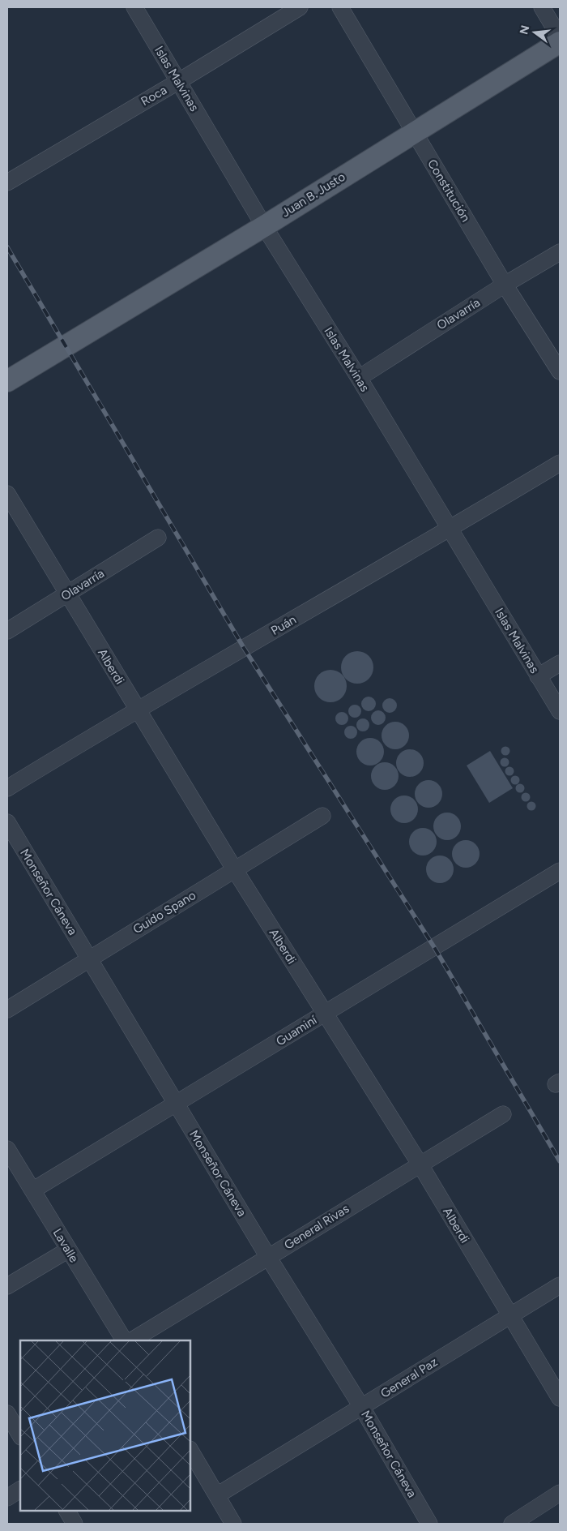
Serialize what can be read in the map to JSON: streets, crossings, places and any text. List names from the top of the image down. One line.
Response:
{"streets":{"main road":["Juan B. Justo"],"street":["Islas Malvinas","Roca","Constitución","Olavarría","Puán","Alberdi","Monseñor Cáneva","Guido Spano","Guaminí","General Rivas","Lavalle","General Paz"]},"crossings":[["Islas Malvinas","Roca"],["Islas Malvinas","Juan B. Justo"],["Islas Malvinas","Olavarría"],["Islas Malvinas","Puán"],["Constitución","Juan B. Justo"],["Constitución","Olavarría"],["Olavarría","Alberdi"],["Puán","Alberdi"],["Alberdi","Guido Spano"],["Alberdi","Guaminí"],["Alberdi","General Rivas"],["Alberdi","General Paz"],["Monseñor Cáneva","Guido Spano"],["Monseñor Cáneva","Guaminí"],["Monseñor Cáneva","General Rivas"],["Monseñor Cáneva","General Paz"],["Guaminí","Lavalle"]],"north":"left"}
